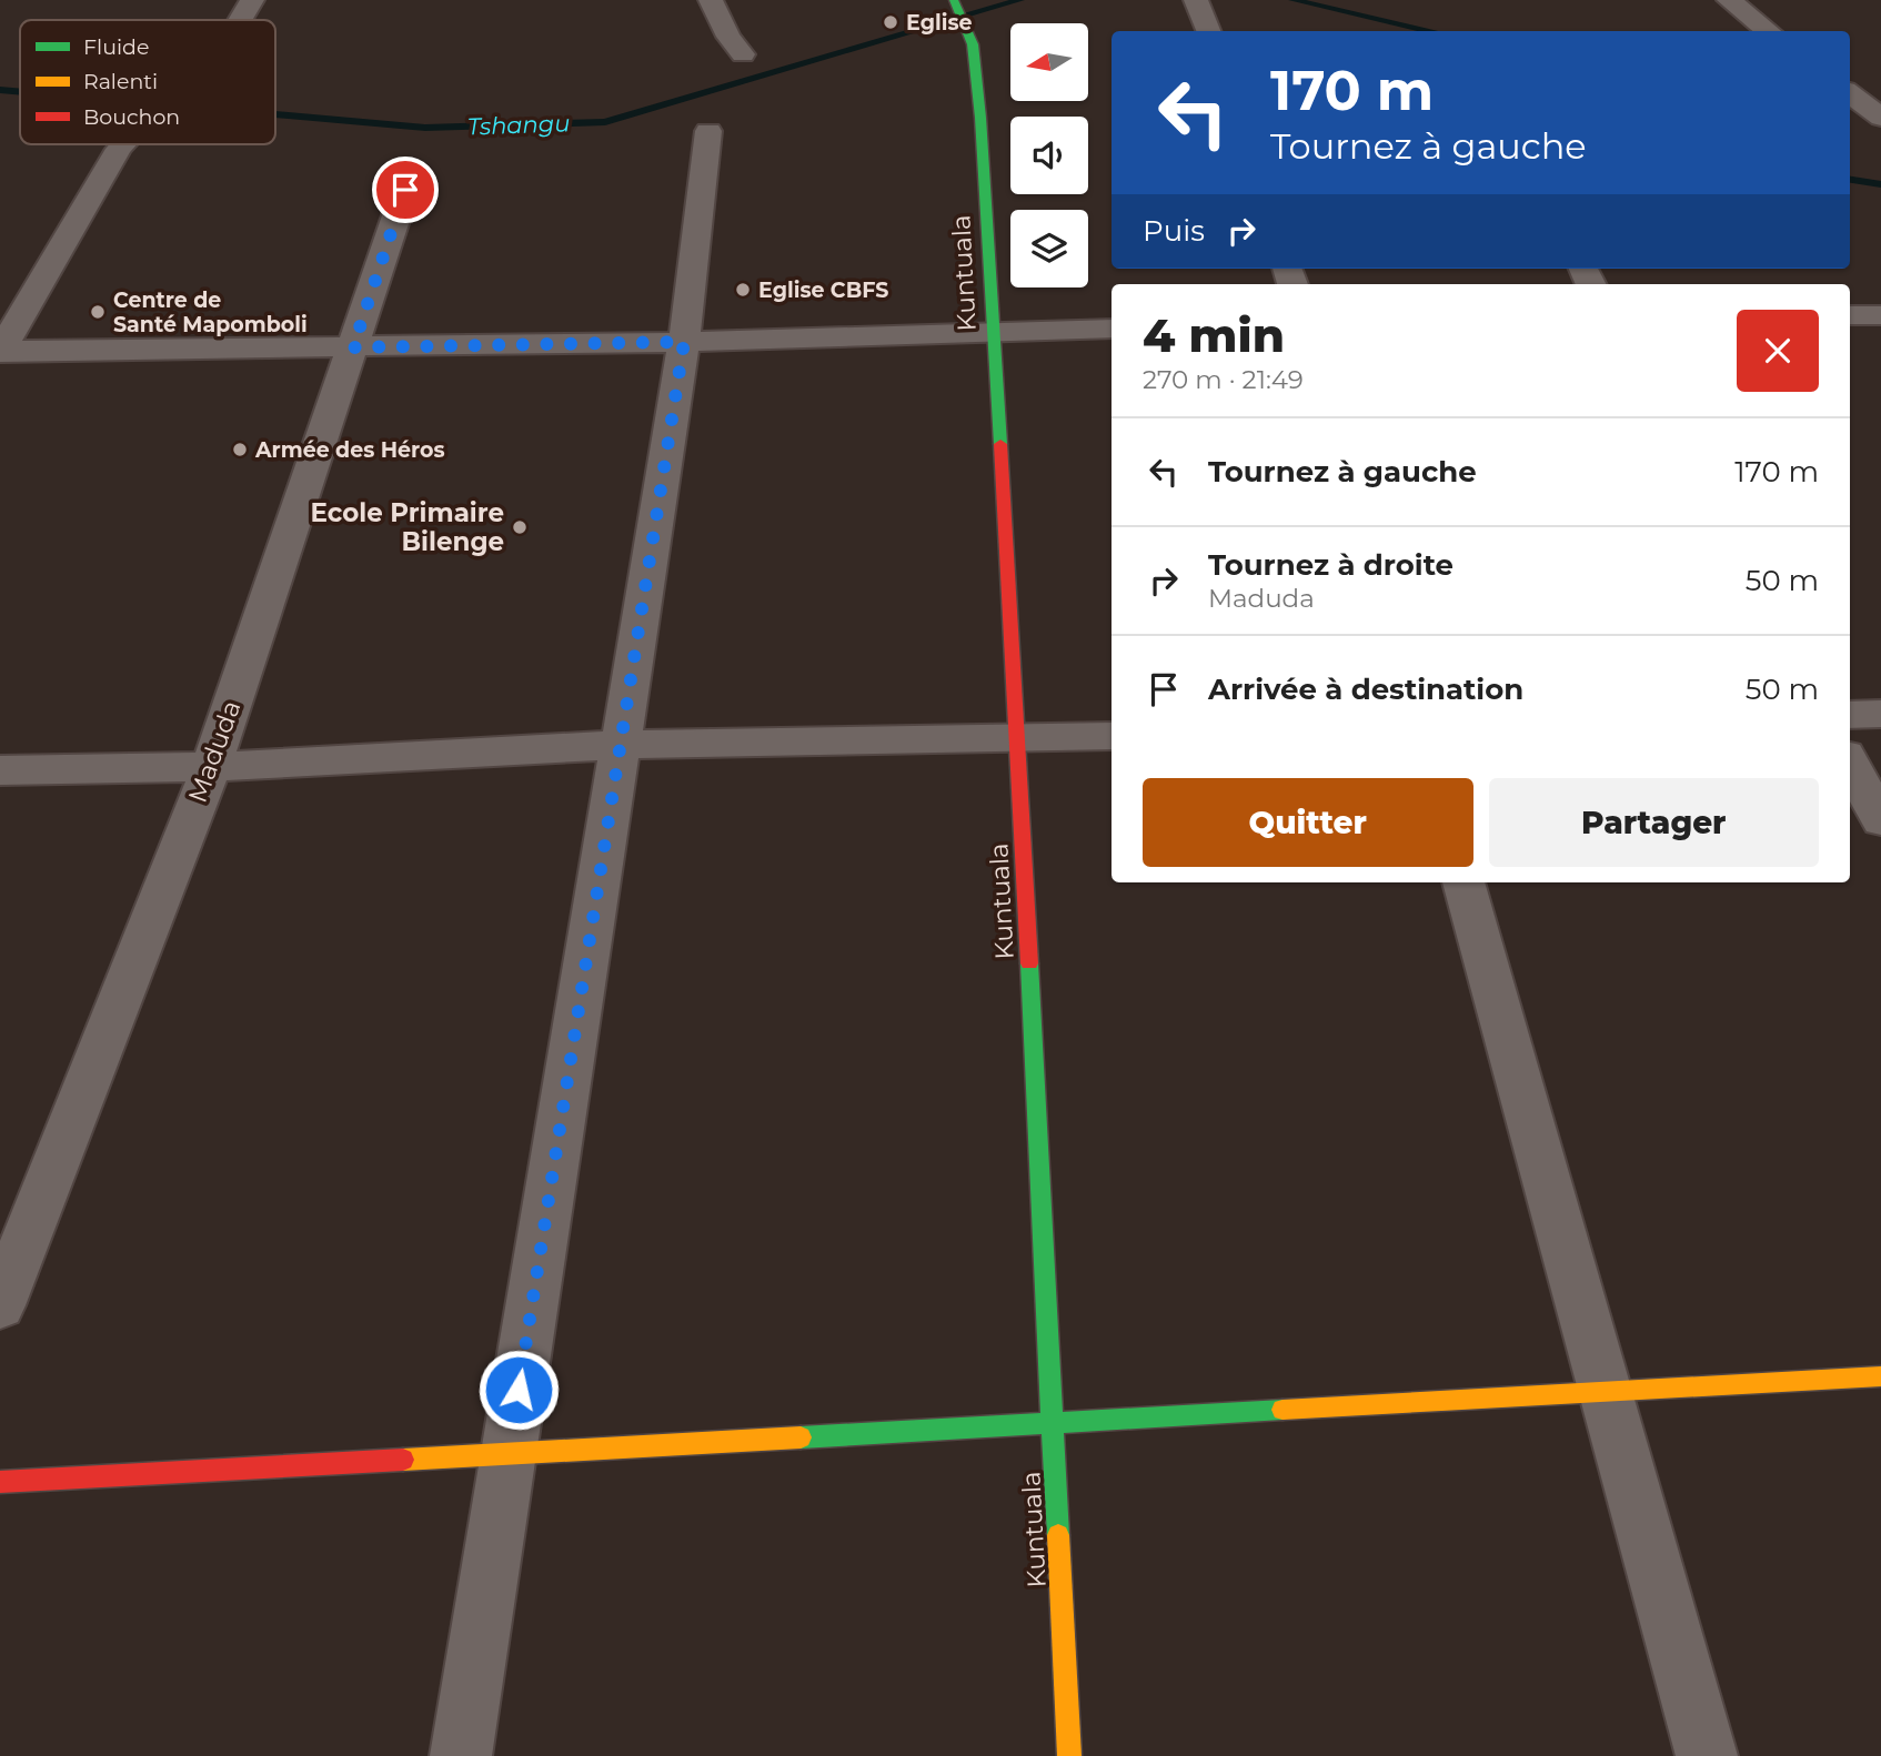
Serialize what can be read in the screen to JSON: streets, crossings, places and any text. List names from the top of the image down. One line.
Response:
{"streets":{"street":["Kuntuala","Maduda"]},"water":["Tshangu"],"places":["Eglise","Eglise CBFS","Centre de Santé Mapomboli","Armée des Héros","Ecole Primaire Bilenge"],"legend":["Fluide","Ralenti","Bouchon"],"north":"left","page":{"turn":["170 m","Tournez à gauche"],"then":"Puis","heading":["4 min","270 m · 21:49"],"list":[{"name":"Tournez à gauche","value":"170 m"},{"name":"Tournez à droite","note":"Maduda","value":"50 m"},{"name":"Arrivée à destination","value":"50 m"}],"buttons":["Quitter","Partager"]}}
